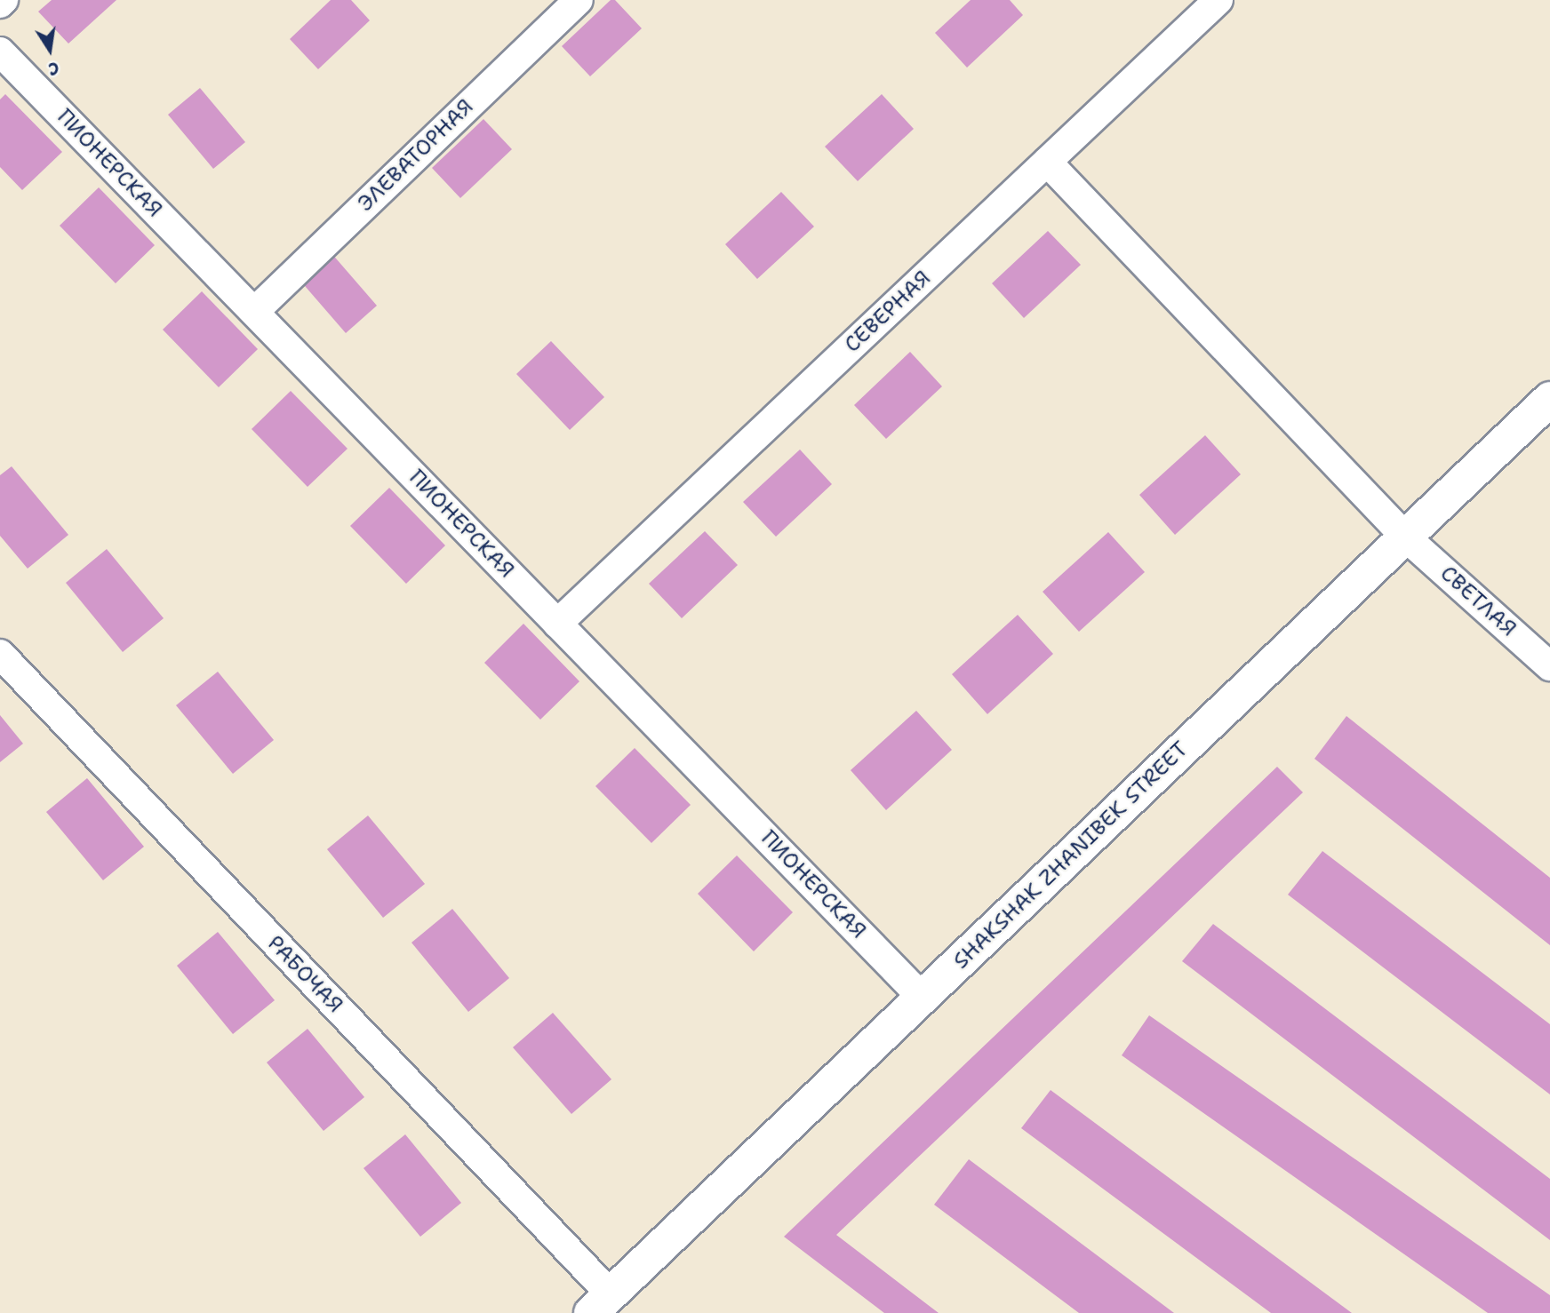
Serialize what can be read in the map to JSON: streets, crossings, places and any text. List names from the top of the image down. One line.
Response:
{"streets":{"main road":["SHAKSHAK ZHANIBEK STREET"],"street":["ЭЛЕВАТОРНАЯ","ПИОНЕРСКАЯ","СЕВЕРНАЯ","СВЕТЛАЯ","РАБОЧАЯ"]},"crossings":[["ЭЛЕВАТОРНАЯ","ПИОНЕРСКАЯ"],["ПИОНЕРСКАЯ","СЕВЕРНАЯ"],["ПИОНЕРСКАЯ","SHAKSHAK ZHANIBEK STREET"],["СЕВЕРНАЯ","СВЕТЛАЯ"],["СВЕТЛАЯ","SHAKSHAK ZHANIBEK STREET"],["SHAKSHAK ZHANIBEK STREET","РАБОЧАЯ"]],"north":"bottom"}
